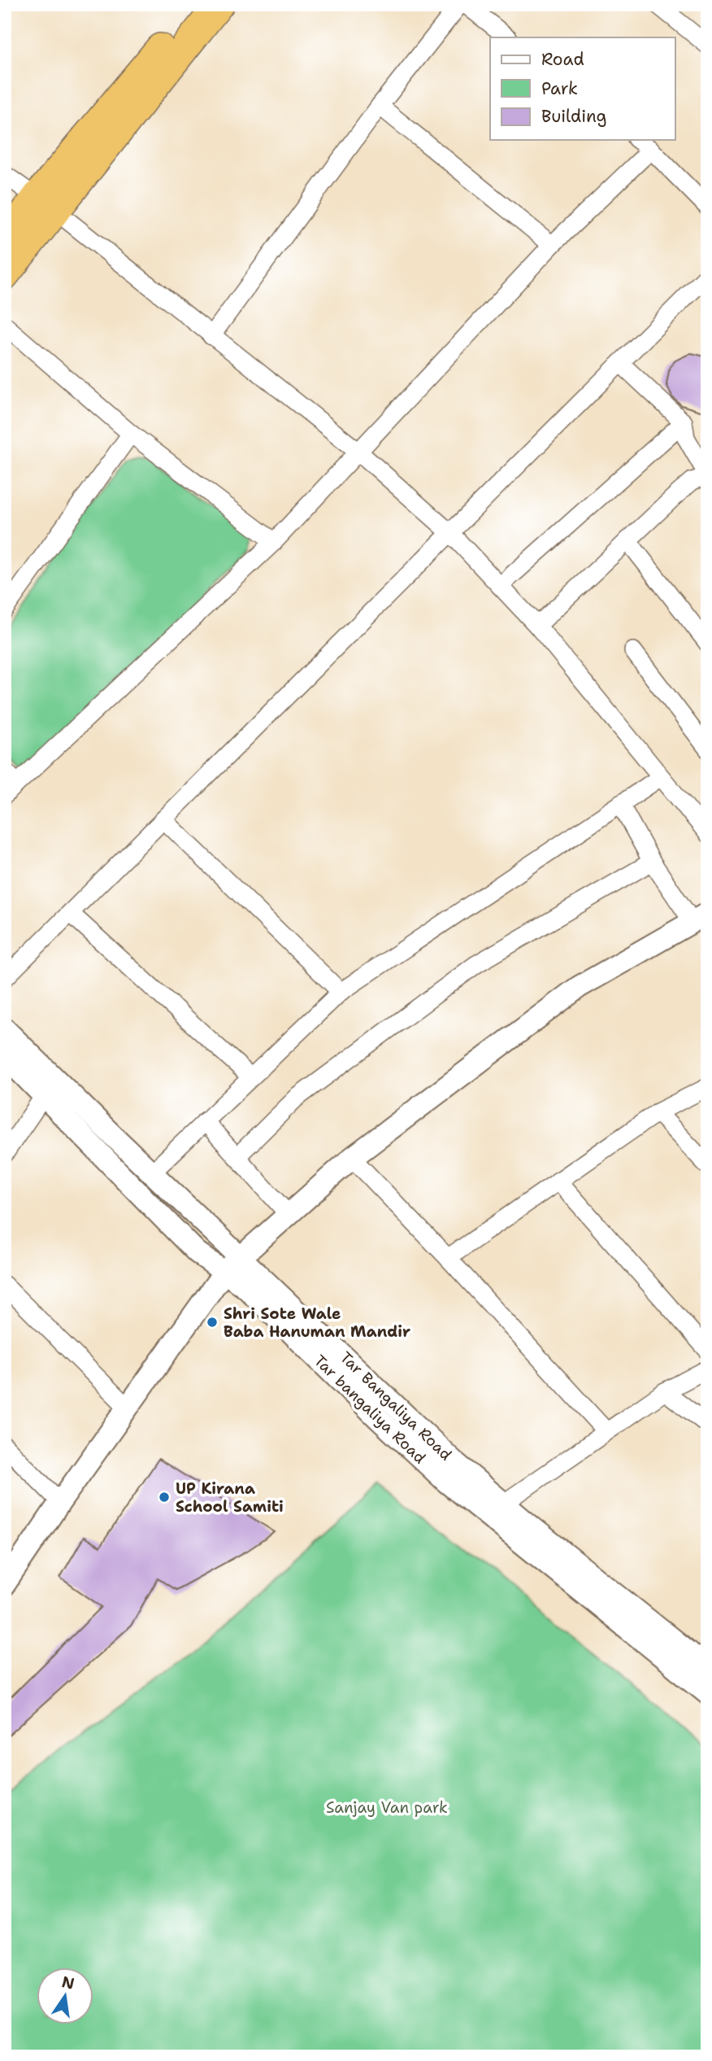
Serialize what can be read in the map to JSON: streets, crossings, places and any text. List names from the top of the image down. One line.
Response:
{"streets":{"street":["Tar Bangaliya Road"]},"parks":["Sanjay Van park"],"places":["Shri Sote Wale Baba Hanuman Mandir","UP Kirana School Samiti"],"legend":["Road","Park","Building"],"north":"top"}
